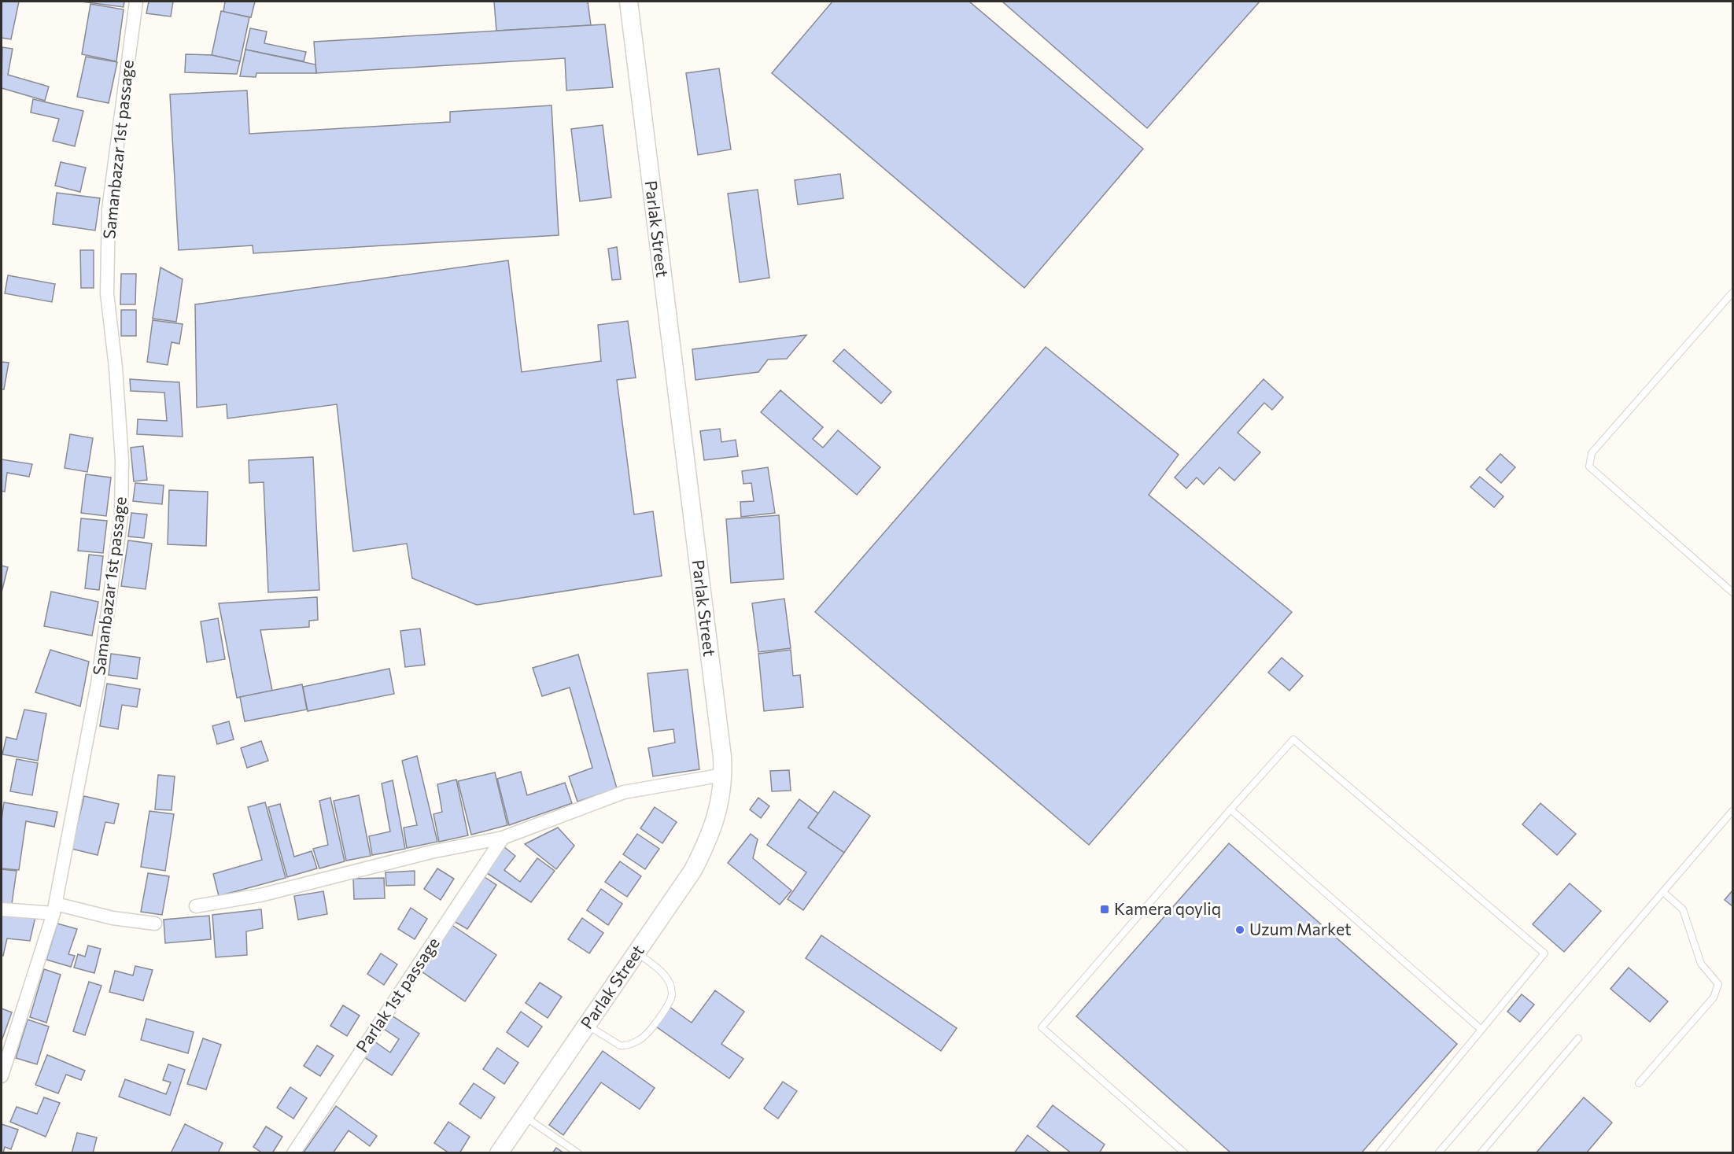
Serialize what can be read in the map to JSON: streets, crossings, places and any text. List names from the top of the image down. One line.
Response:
{"streets":{"main road":["Parlak Street"],"street":["Samanbazar 1st passage","Parlak 1st passage"]},"places":{"transit":["Kamera qoyliq"],"other":["Uzum Market"]}}
